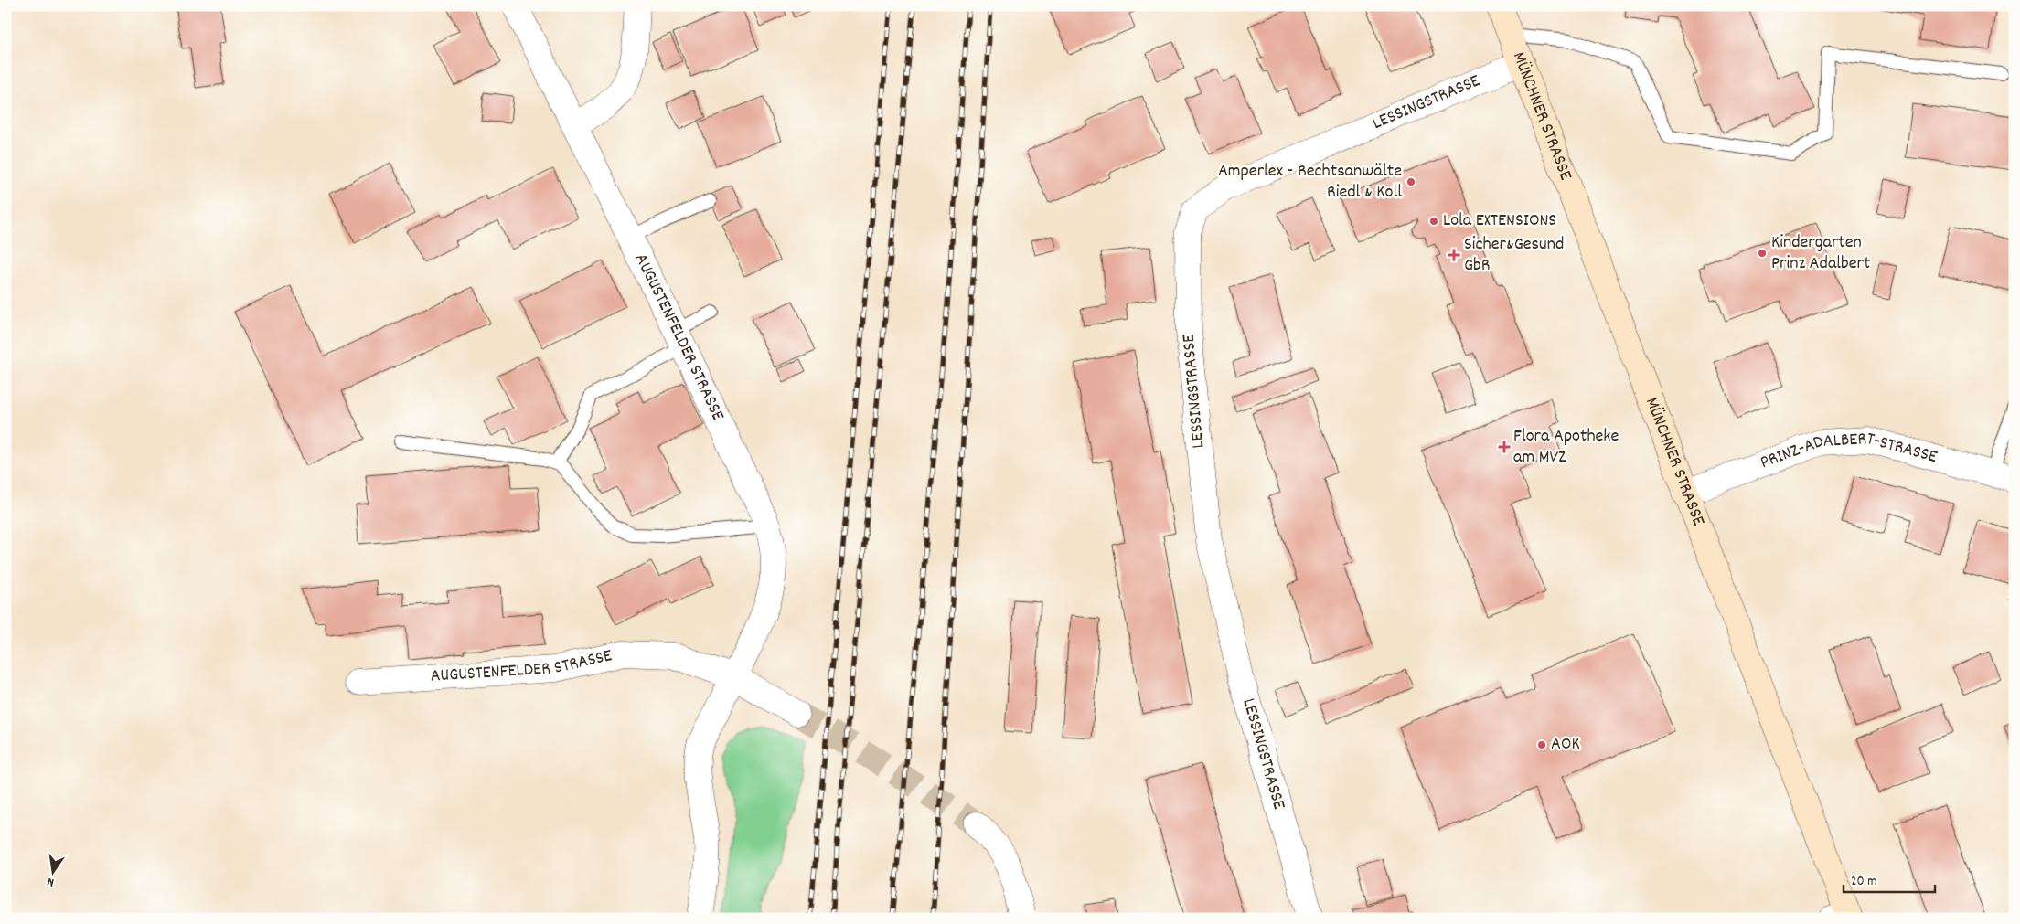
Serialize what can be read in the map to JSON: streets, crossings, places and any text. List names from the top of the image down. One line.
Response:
{"streets":{"main road":["MÜNCHNER STRASSE"],"street":["LESSINGSTRASSE","AUGUSTENFELDER STRASSE","PRINZ-ADALBERT-STRASSE"]},"crossings":[["LESSINGSTRASSE","MÜNCHNER STRASSE"],["MÜNCHNER STRASSE","PRINZ-ADALBERT-STRASSE"]],"places":{"other":["Amperlex - Rechtsanwälte Riedl & Koll","Lola EXTENSIONS","Kindergarten Prinz Adalbert","AOK"],"health":["Sicher&Gesund GbR","Flora Apotheke am MVZ"]},"scale_bar":"20 m","north":"bottom"}
